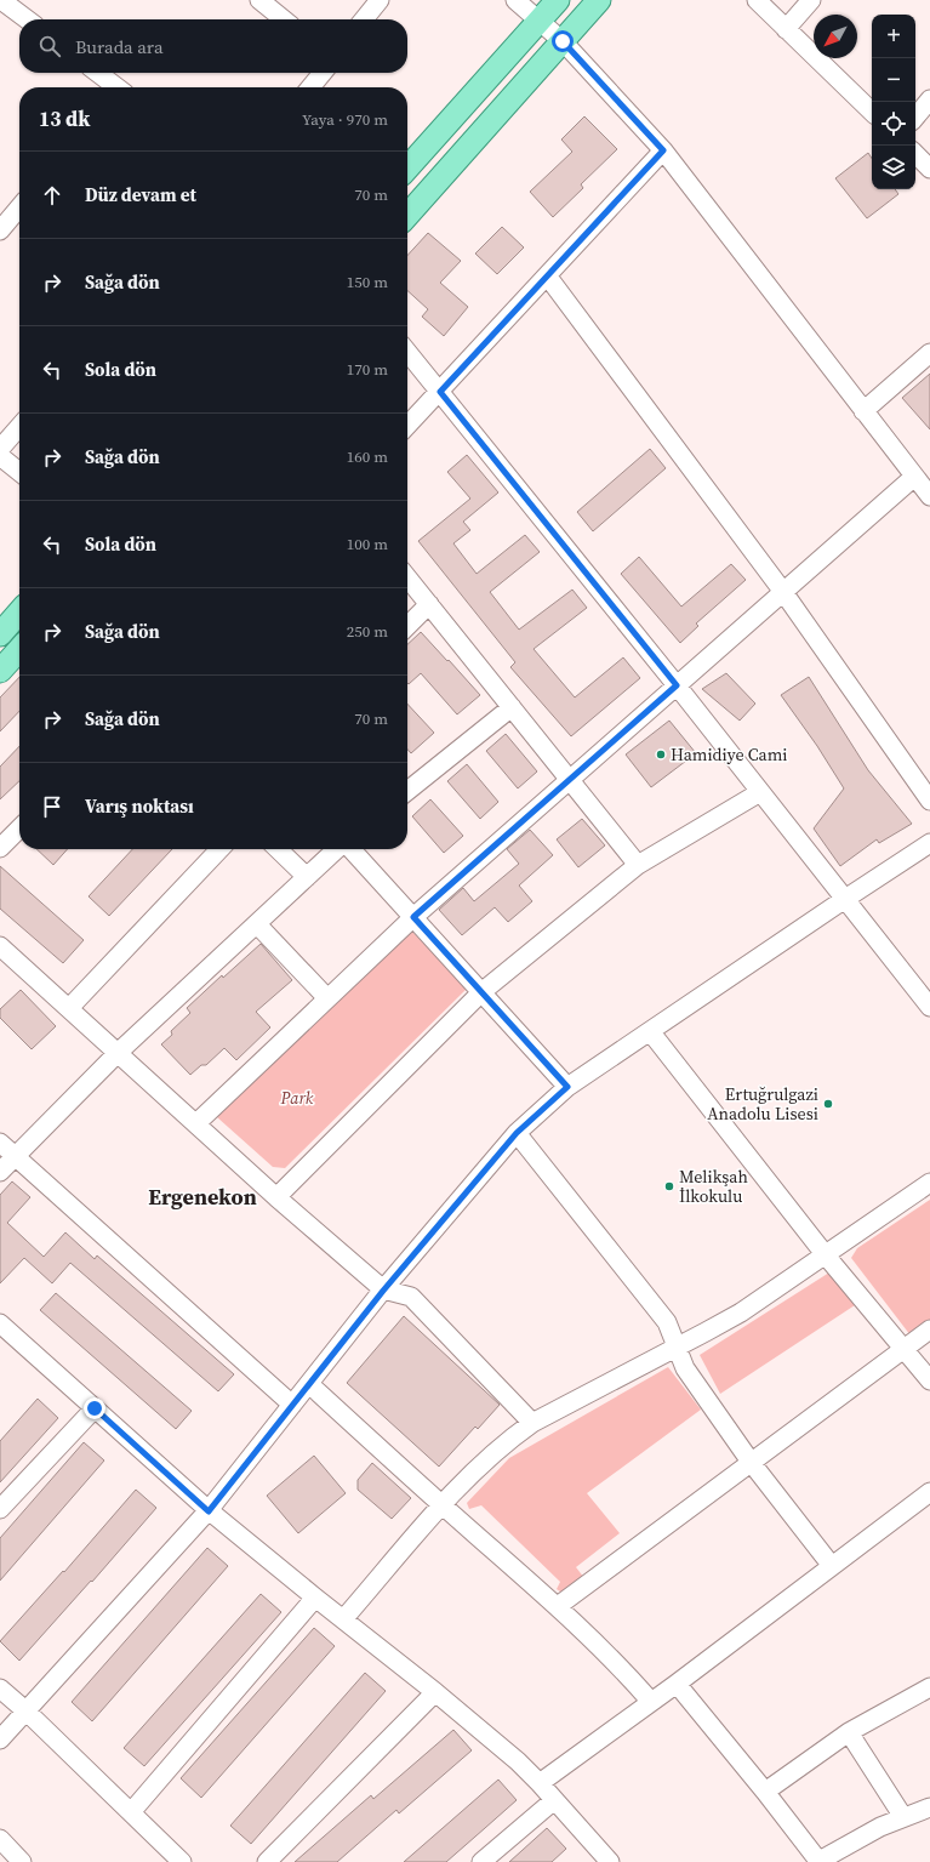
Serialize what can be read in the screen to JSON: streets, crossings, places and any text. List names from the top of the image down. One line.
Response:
{"districts":["Ergenekon"],"parks":["Park"],"places":["Hamidiye Cami","Ertuğrulgazi Anadolu Lisesi","Melikşah İlkokulu"],"north":"bottom left","page":{"map_buttons":["+","−"],"search":"Burada ara","heading":["13 dk","Yaya · 970 m"],"list":[["Düz devam et","70 m"],["Sağa dön","150 m"],["Sola dön","170 m"],["Sağa dön","160 m"],["Sola dön","100 m"],["Sağa dön","250 m"],["Sağa dön","70 m"],"Varış noktası"]}}
